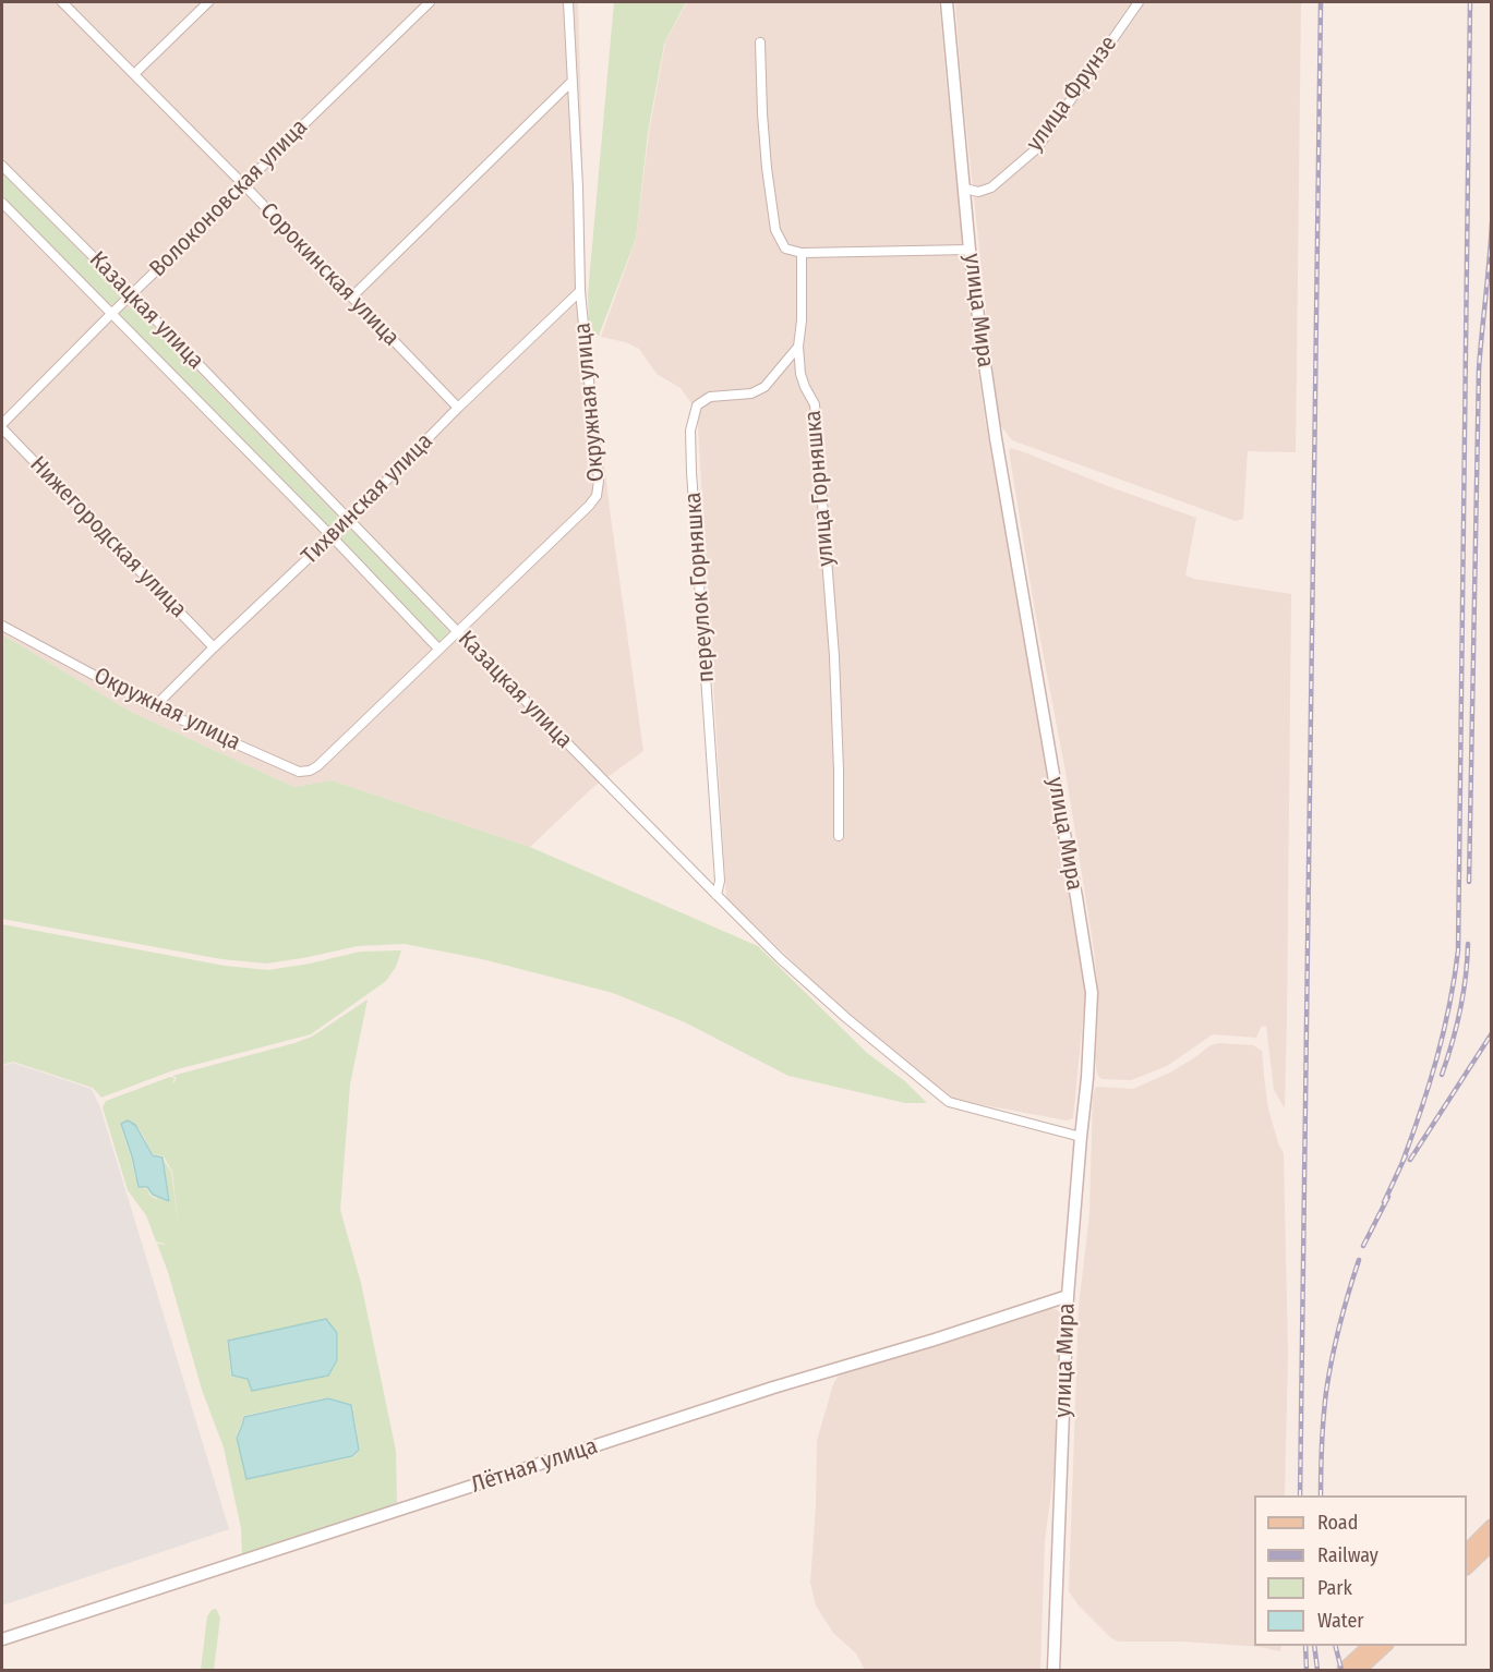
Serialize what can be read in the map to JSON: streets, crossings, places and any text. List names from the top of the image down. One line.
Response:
{"streets":{"main road":["улица Мира","Лётная улица"],"street":["улица Фрунзе","Волоконовская улица","Сорокинская улица","Казацкая улица","Окружная улица","улица Горняшка","Тихвинская улица","Нижегородская улица","переулок Горняшка"]},"crossings":[["улица Фрунзе","улица Мира"],["Волоконовская улица","Сорокинская улица"],["Волоконовская улица","Казацкая улица"],["Волоконовская улица","Нижегородская улица"],["Сорокинская улица","Тихвинская улица"],["Казацкая улица","улица Мира"],["Казацкая улица","Окружная улица"],["Казацкая улица","Тихвинская улица"],["Казацкая улица","переулок Горняшка"],["улица Мира","Лётная улица"],["Окружная улица","Тихвинская улица"],["улица Горняшка","переулок Горняшка"],["Тихвинская улица","Нижегородская улица"]],"legend":["Road","Railway","Park","Water"]}
